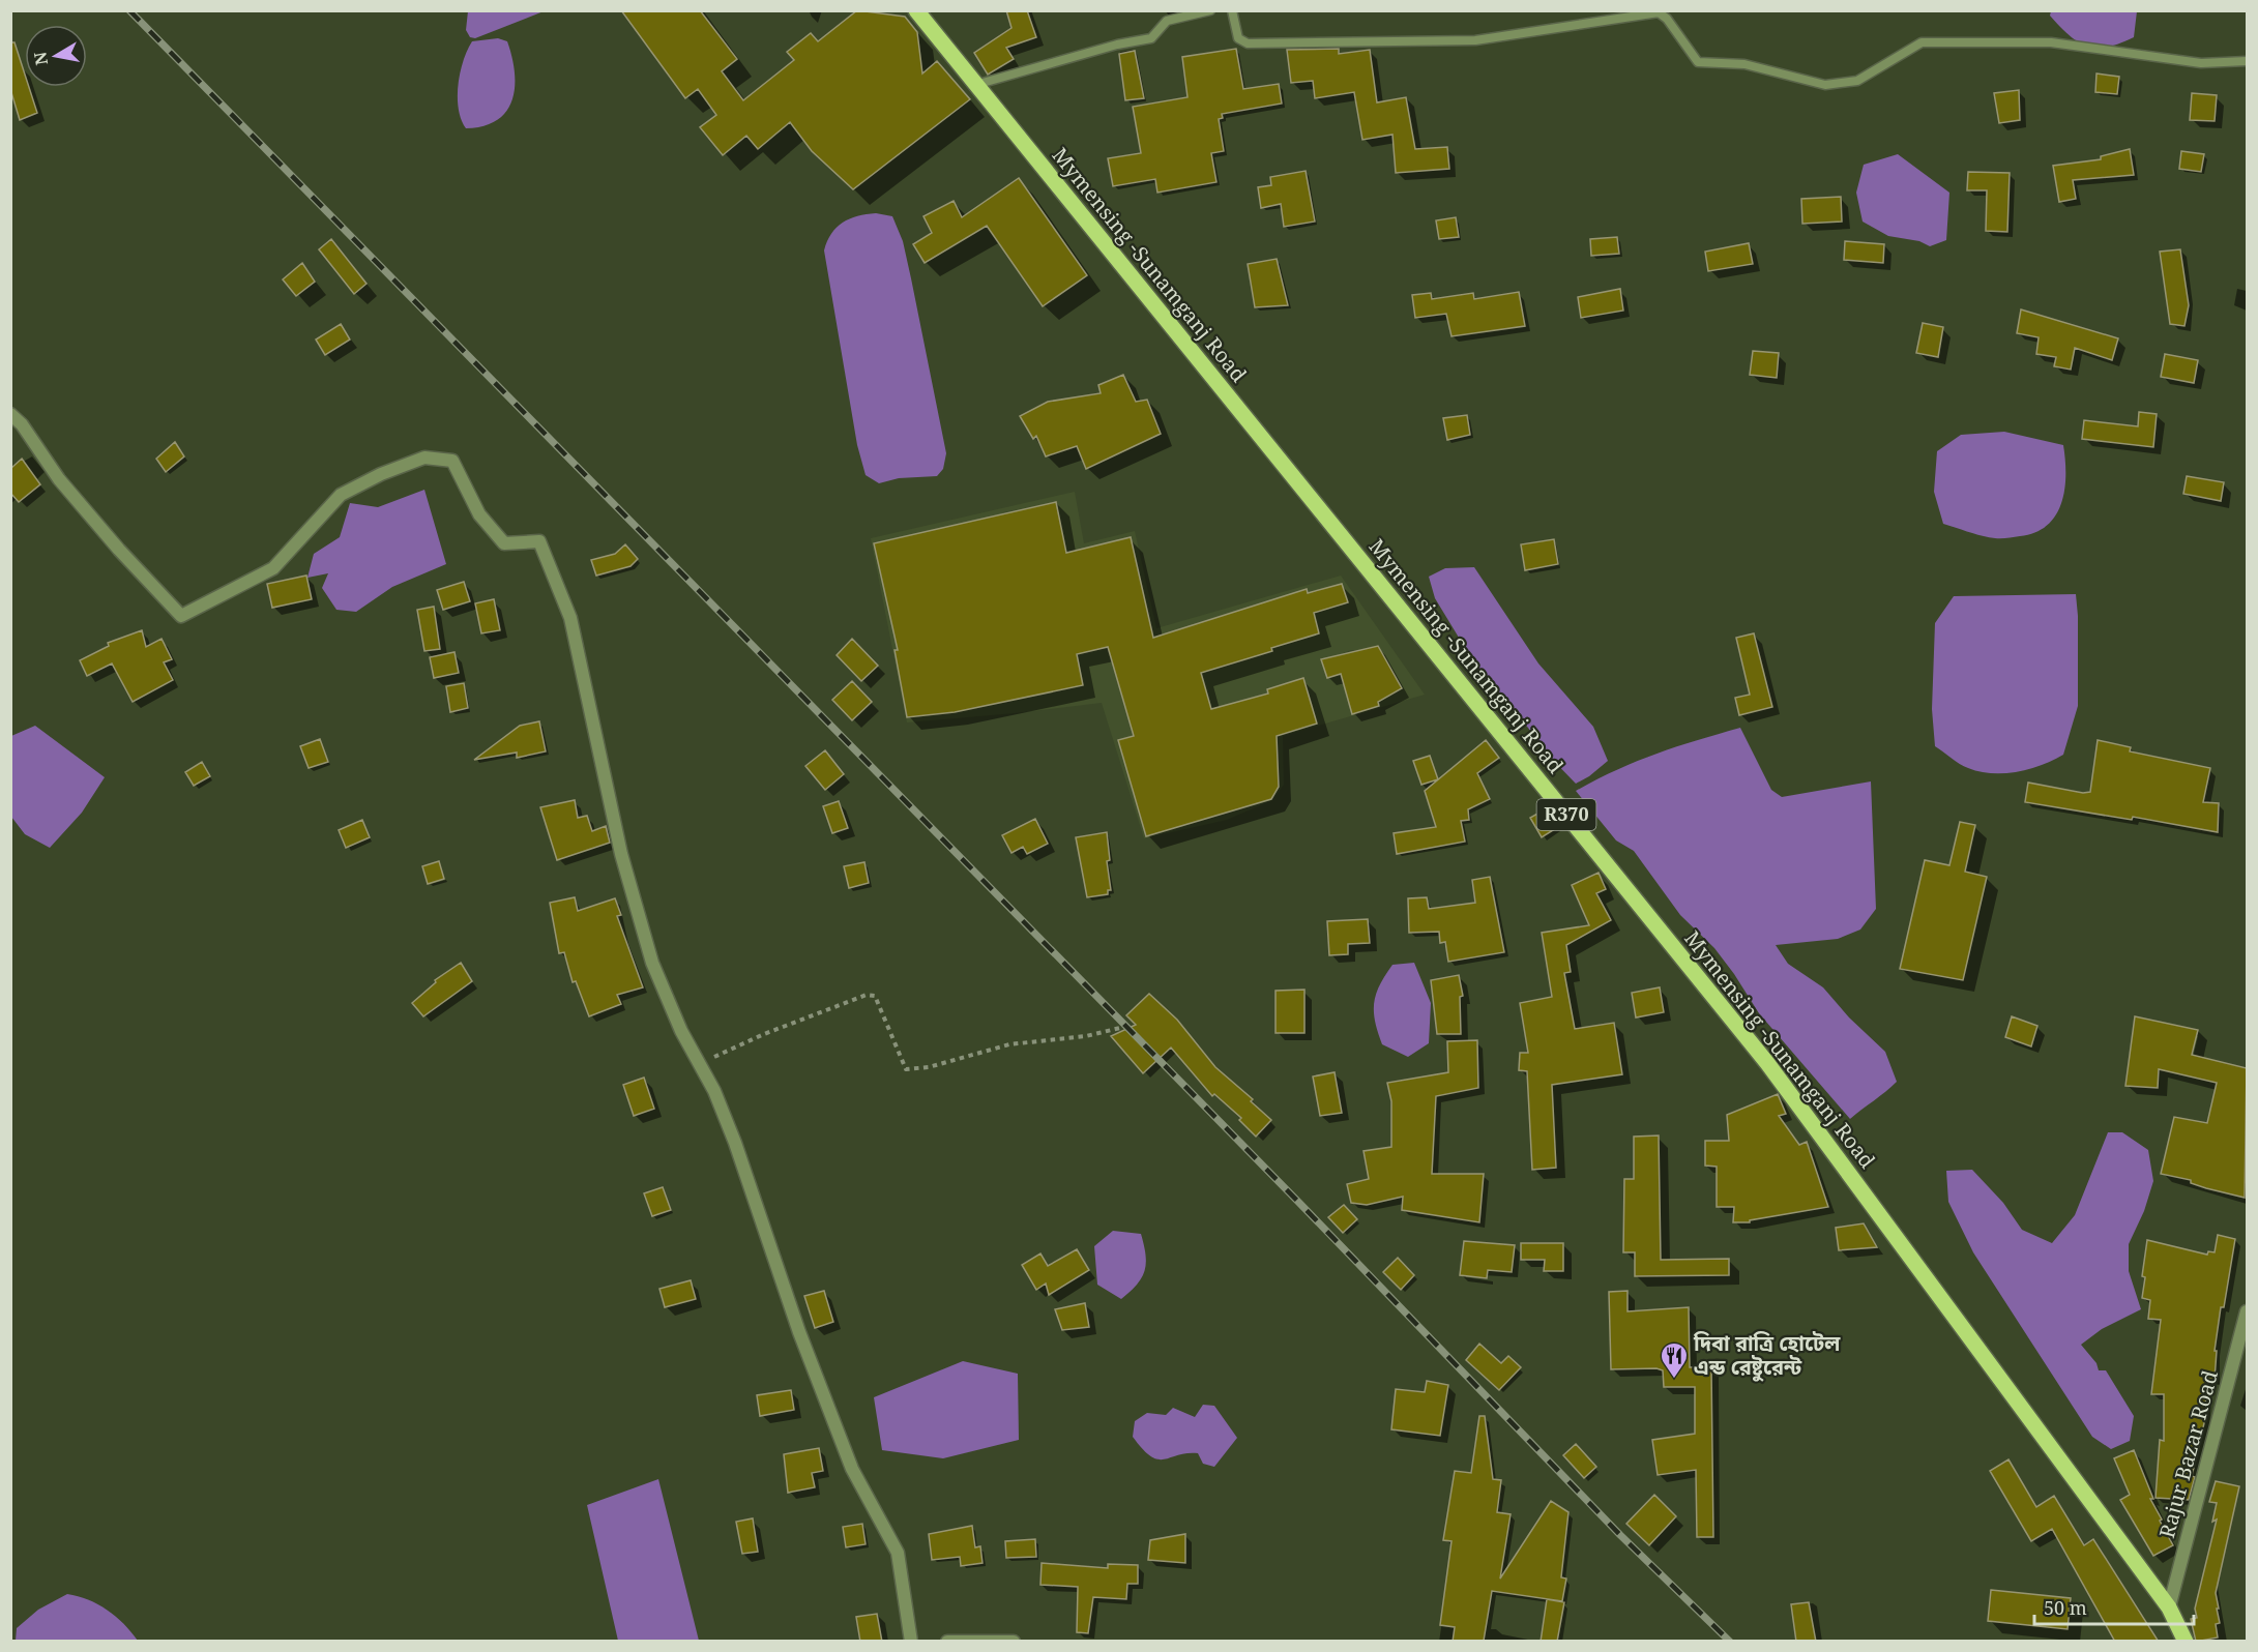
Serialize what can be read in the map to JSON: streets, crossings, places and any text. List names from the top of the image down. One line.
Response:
{"streets":{"main road":["Mymensing -Sunamganj Road","R370"],"street":["Rajur Bazar Road"]},"crossings":[["Mymensing -Sunamganj Road","Rajur Bazar Road"]],"places":{"restaurant":["দিবা রাত্রি হোটেল এন্ড রেষ্টুরেন্ট"]},"scale_bar":"50 m","north":"left"}
